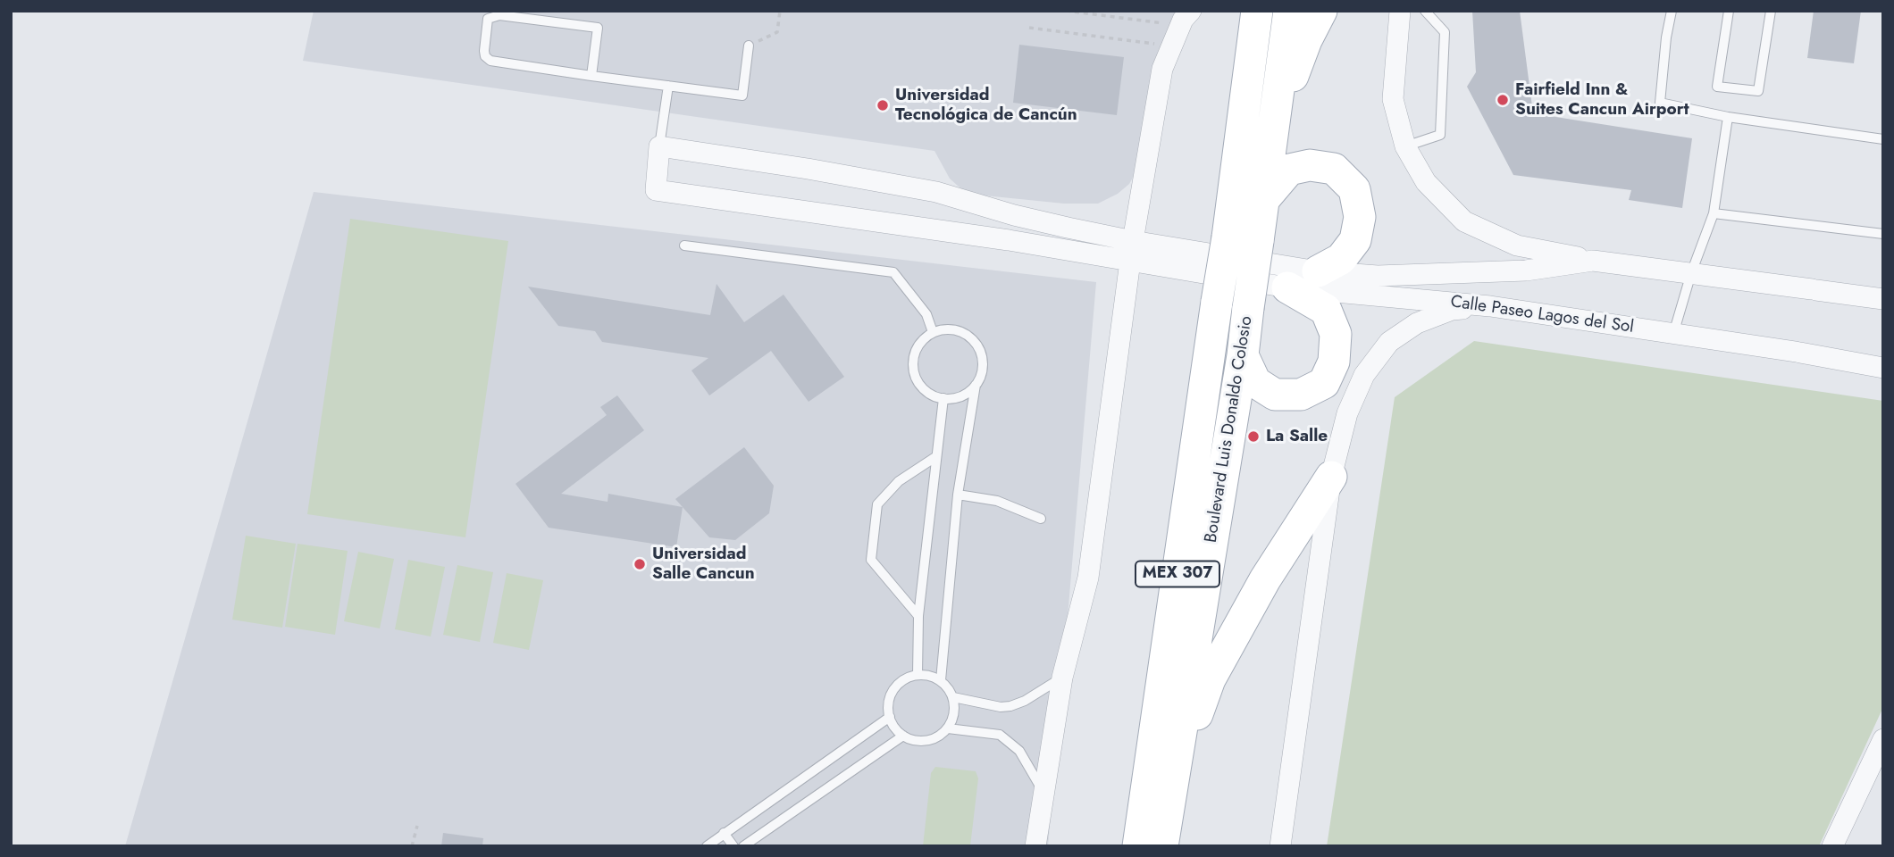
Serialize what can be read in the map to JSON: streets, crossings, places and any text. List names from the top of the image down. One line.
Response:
{"streets":{"main road":["Boulevard Luis Donaldo Colosio","MEX 307"],"street":["Calle Paseo Lagos del Sol"]},"places":["Fairfield Inn & Suites Cancun Airport","Universidad Tecnológica de Cancún","La Salle","Universidad Salle Cancun"]}
